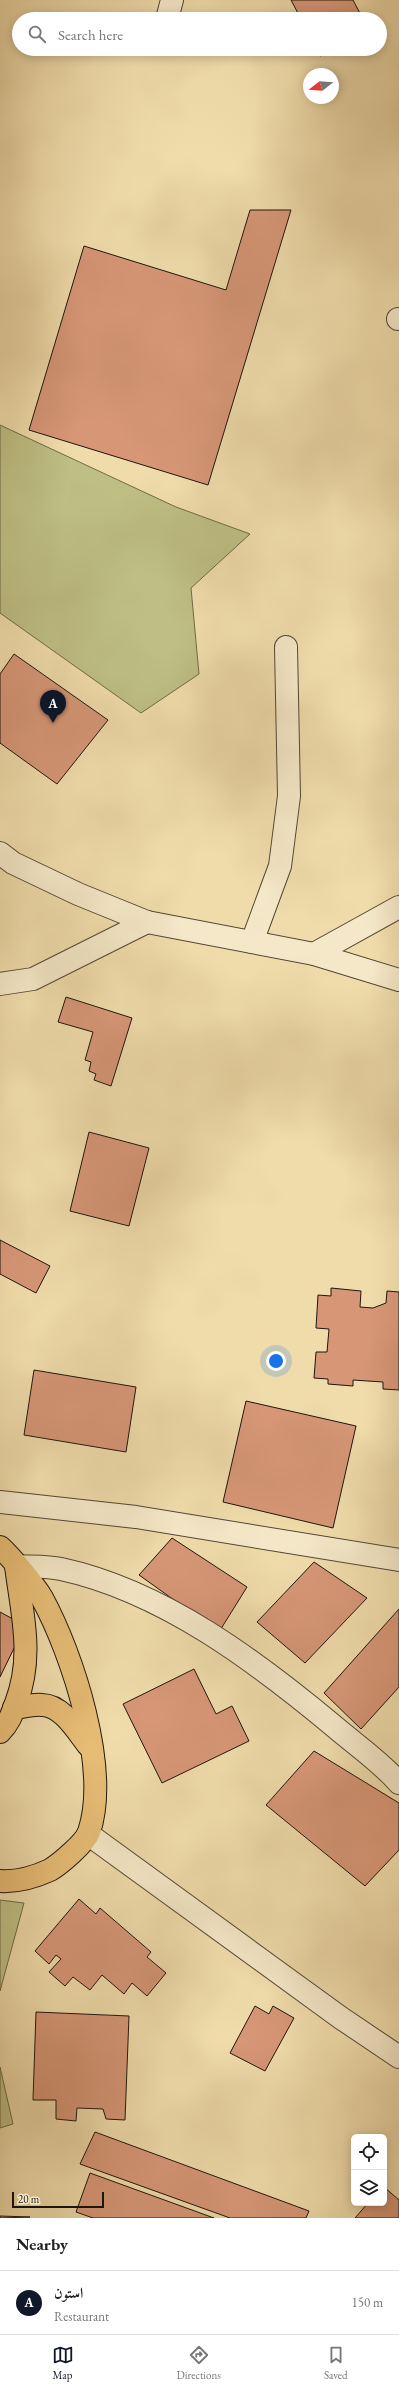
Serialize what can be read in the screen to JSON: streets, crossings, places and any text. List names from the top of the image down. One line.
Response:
{"scale_bar":"20 m","north":"left","page":{"search":"Search here","pins":"A","scale":"20 m","heading":"Nearby","list":[{"mark":"A","name":"استون","note":"Restaurant","value":"150 m"}],"nav":["Map","Directions","Saved"]}}
